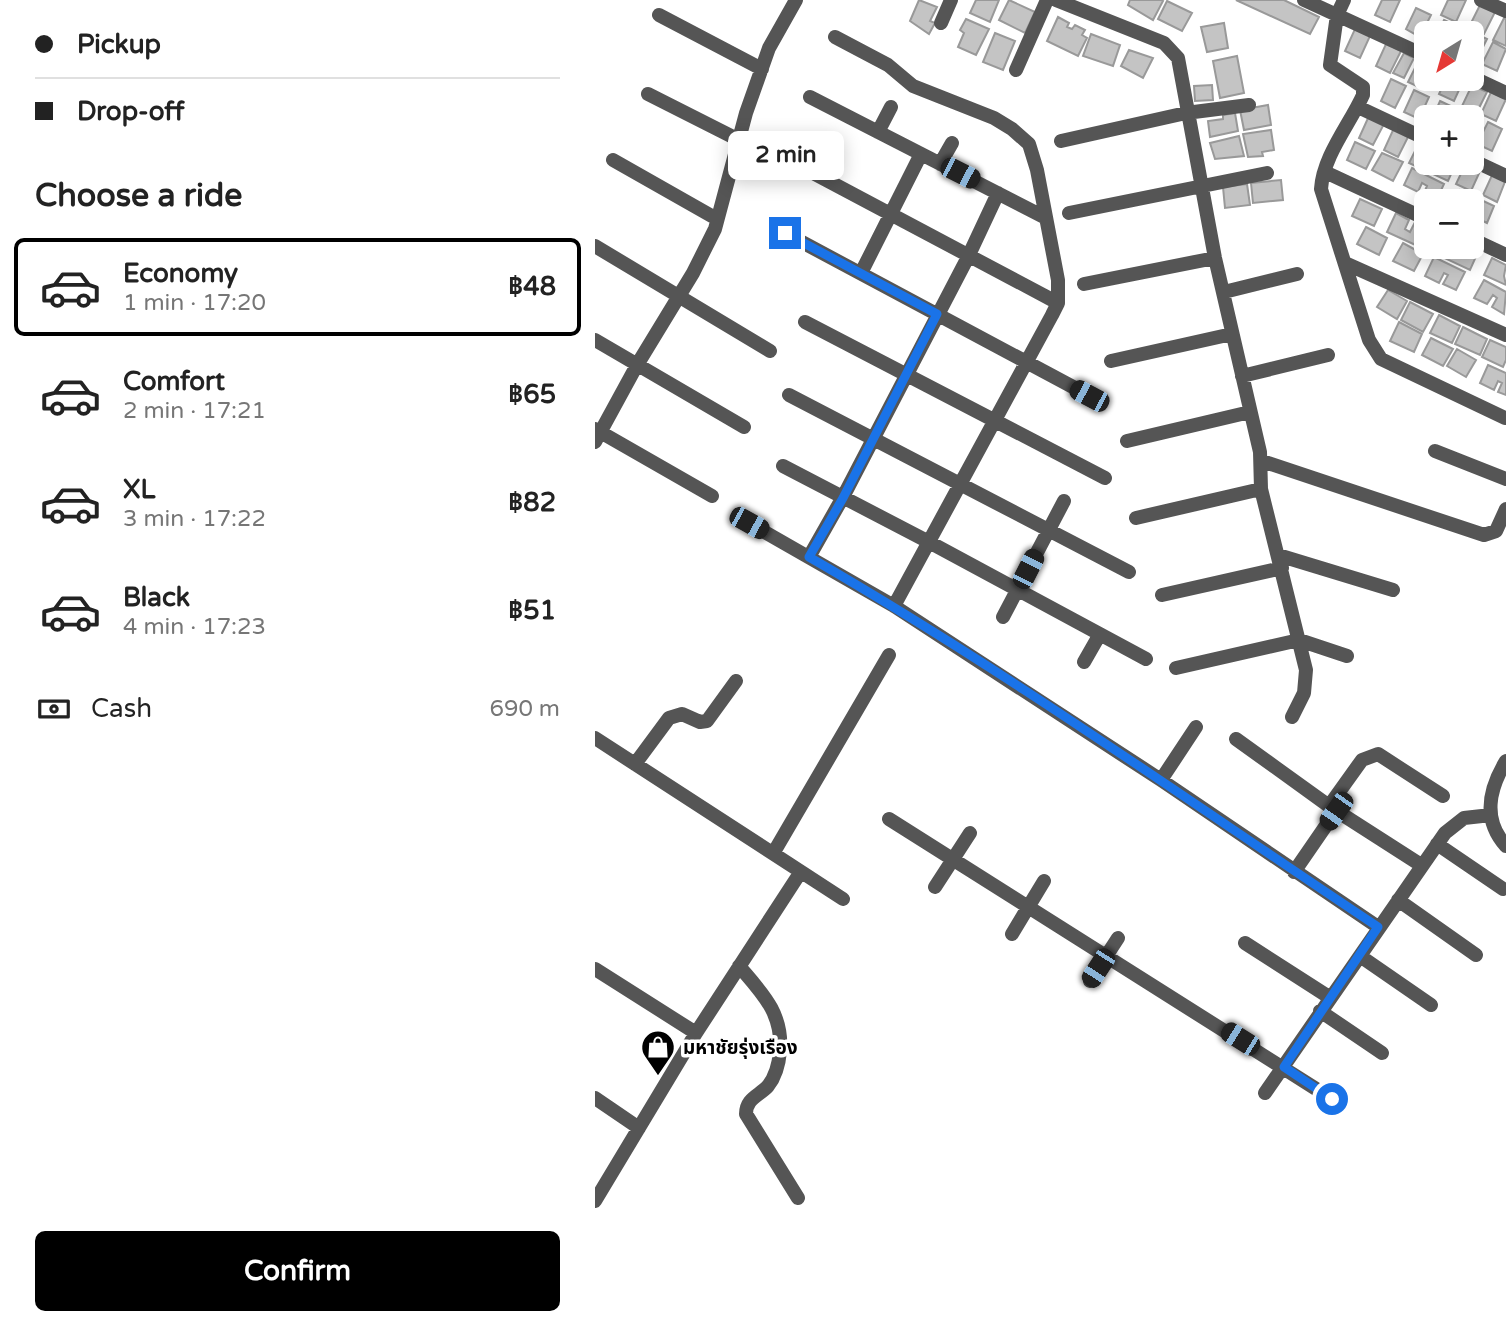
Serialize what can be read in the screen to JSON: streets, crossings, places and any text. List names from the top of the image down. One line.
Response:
{"places":{"shop":["มหาชัยรุ่งเรือง"]},"north":"bottom left","page":{"banner":["Pickup","Drop-off"],"map_buttons":["+","−"],"bubble":"2 min","heading":"Choose a ride","list":[{"name":"Economy","note":"1 min · 17:20","value":"฿48"},{"name":"Comfort","note":"2 min · 17:21","value":"฿65"},{"name":"XL","note":"3 min · 17:22","value":"฿82"},{"name":"Black","note":"4 min · 17:23","value":"฿51"}],"pay":["Cash","690 m"],"buttons":"Confirm"}}
